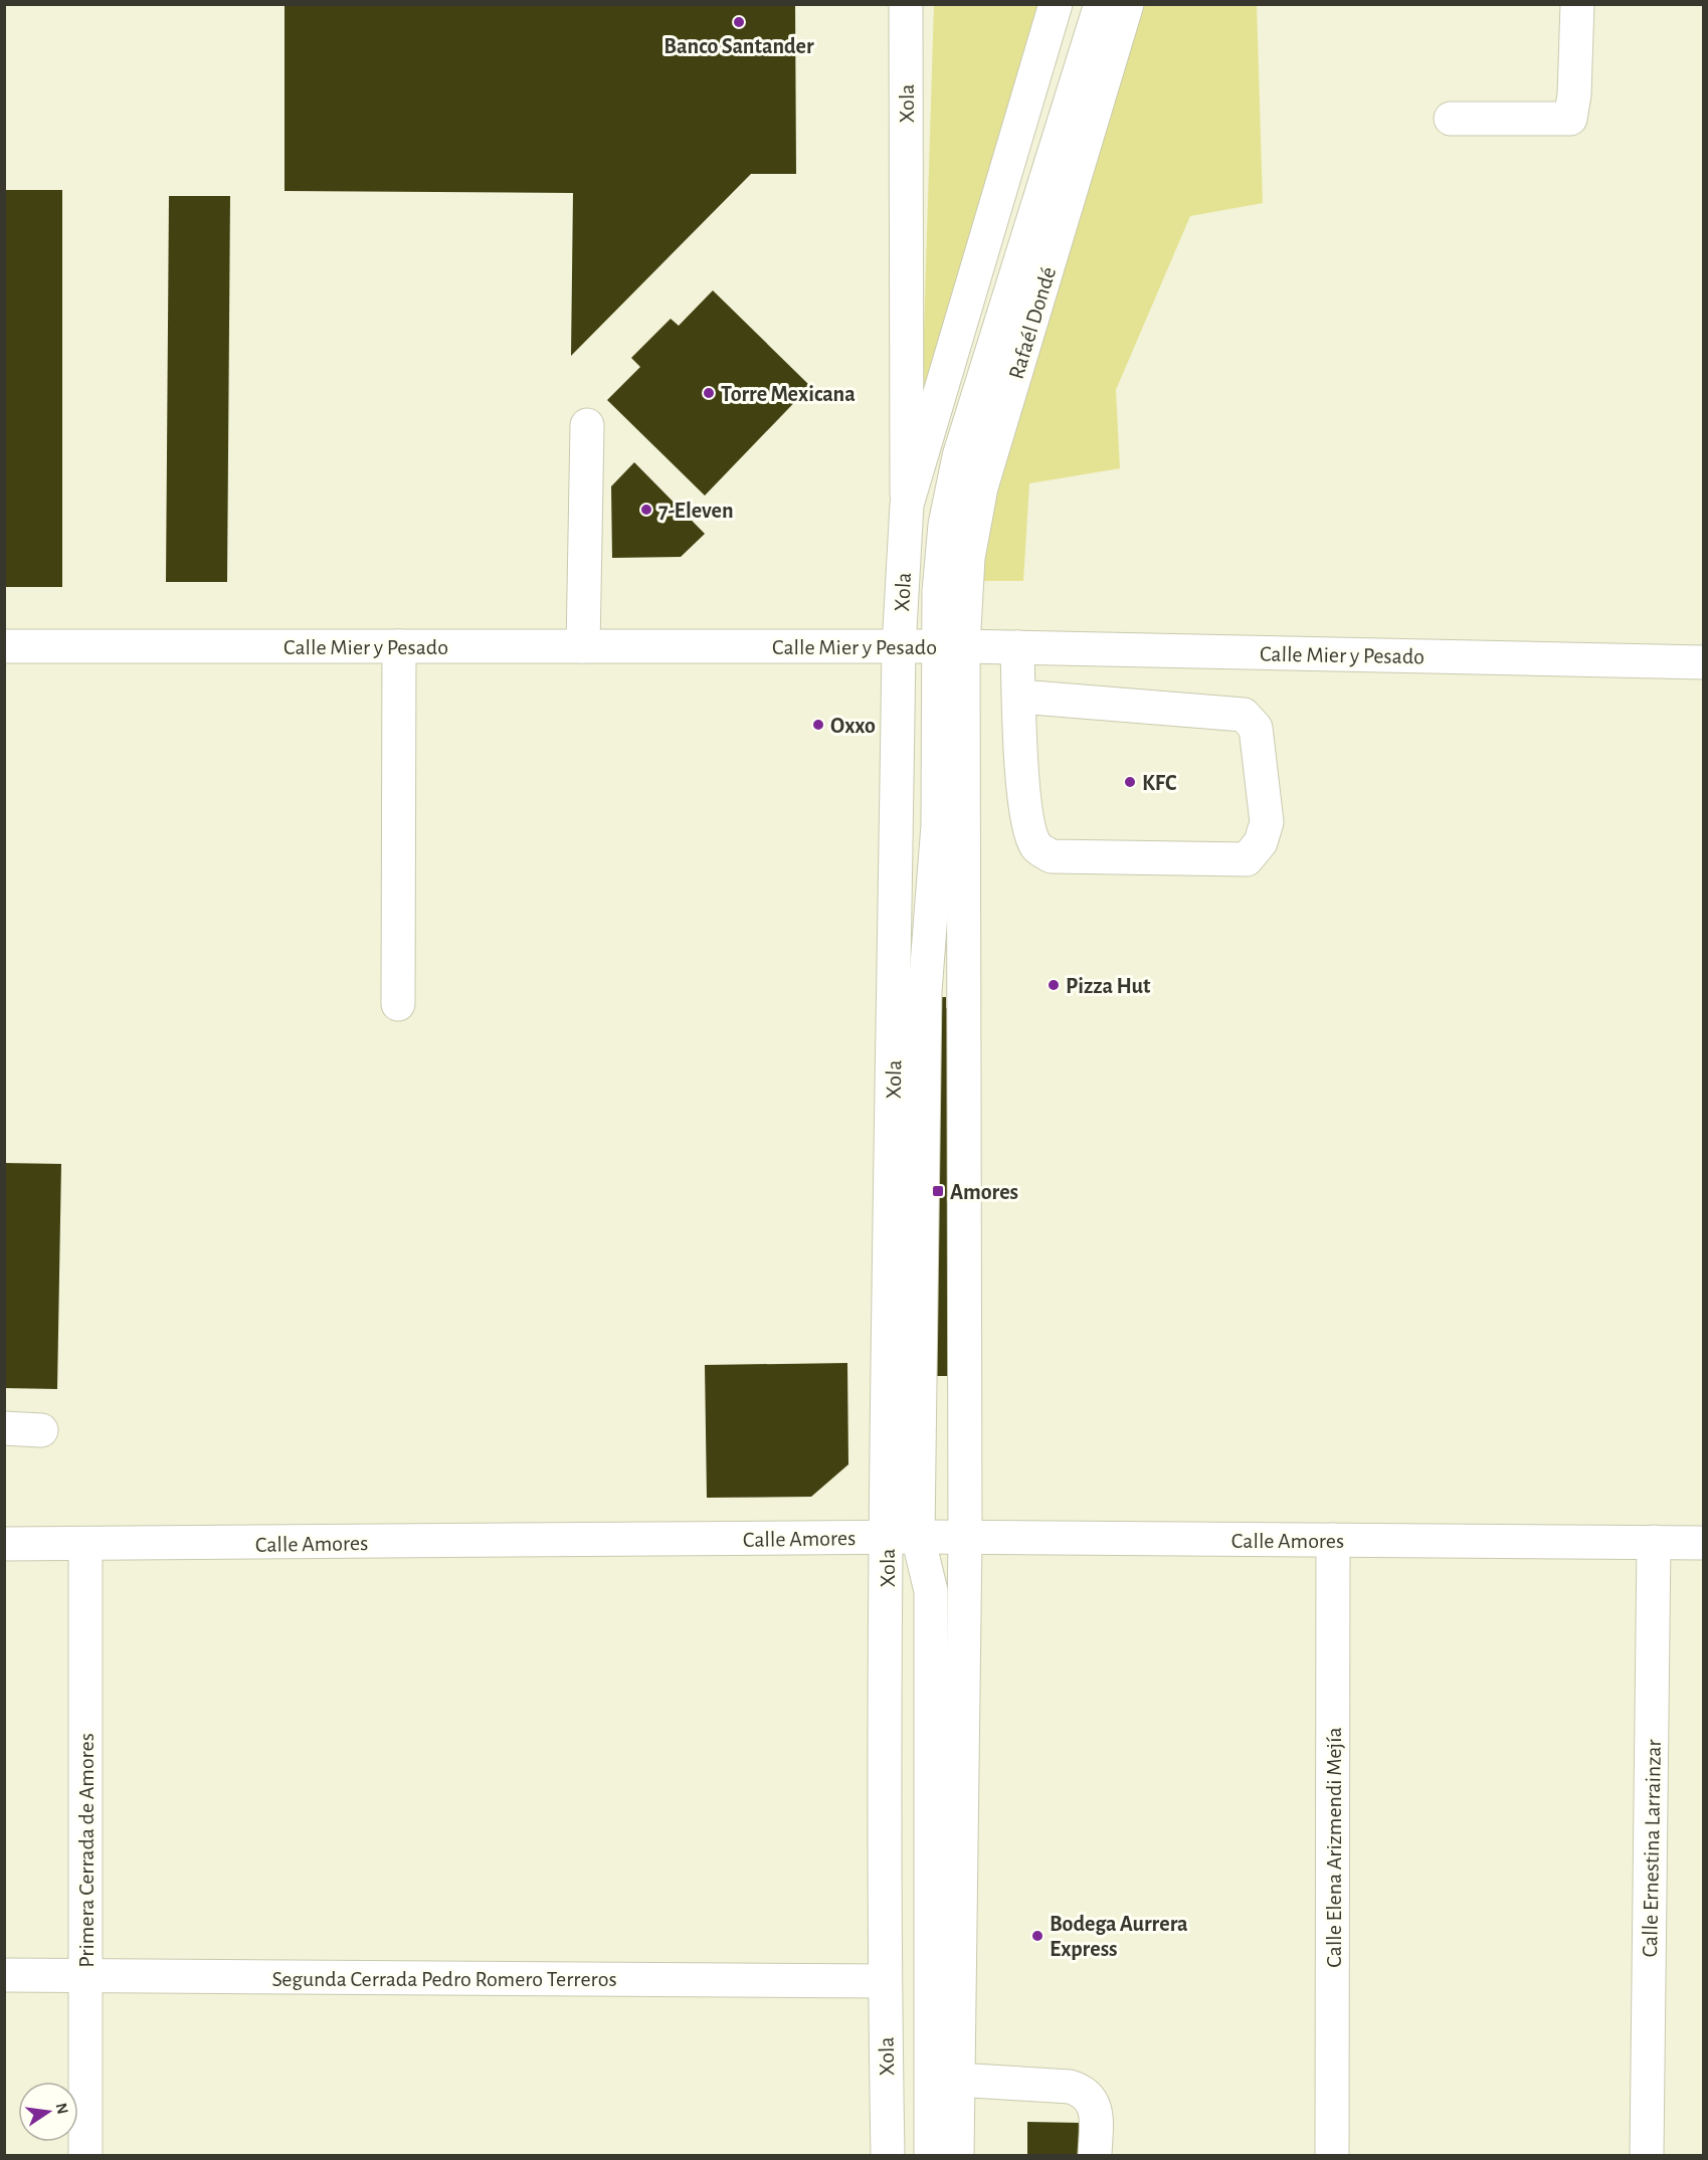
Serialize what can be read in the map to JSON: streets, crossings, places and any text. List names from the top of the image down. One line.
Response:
{"streets":{"main road":["Xola","Rafaél Dondé","Calle Mier y Pesado","Calle Amores","Calle Elena Arizmendi Mejía","Calle Ernestina Larrainzar","Primera Cerrada de Amores","Segunda Cerrada Pedro Romero Terreros"]},"crossings":[["Xola","Rafaél Dondé"],["Xola","Calle Mier y Pesado"],["Xola","Calle Amores"],["Xola","Segunda Cerrada Pedro Romero Terreros"],["Rafaél Dondé","Calle Mier y Pesado"],["Calle Amores","Calle Elena Arizmendi Mejía"],["Calle Amores","Calle Ernestina Larrainzar"],["Calle Amores","Primera Cerrada de Amores"],["Primera Cerrada de Amores","Segunda Cerrada Pedro Romero Terreros"]],"places":{"other":["Banco Santander","Torre Mexicana","7-Eleven","Oxxo","KFC","Pizza Hut","Bodega Aurrera Express"],"transit":["Amores"]},"north":"right"}
